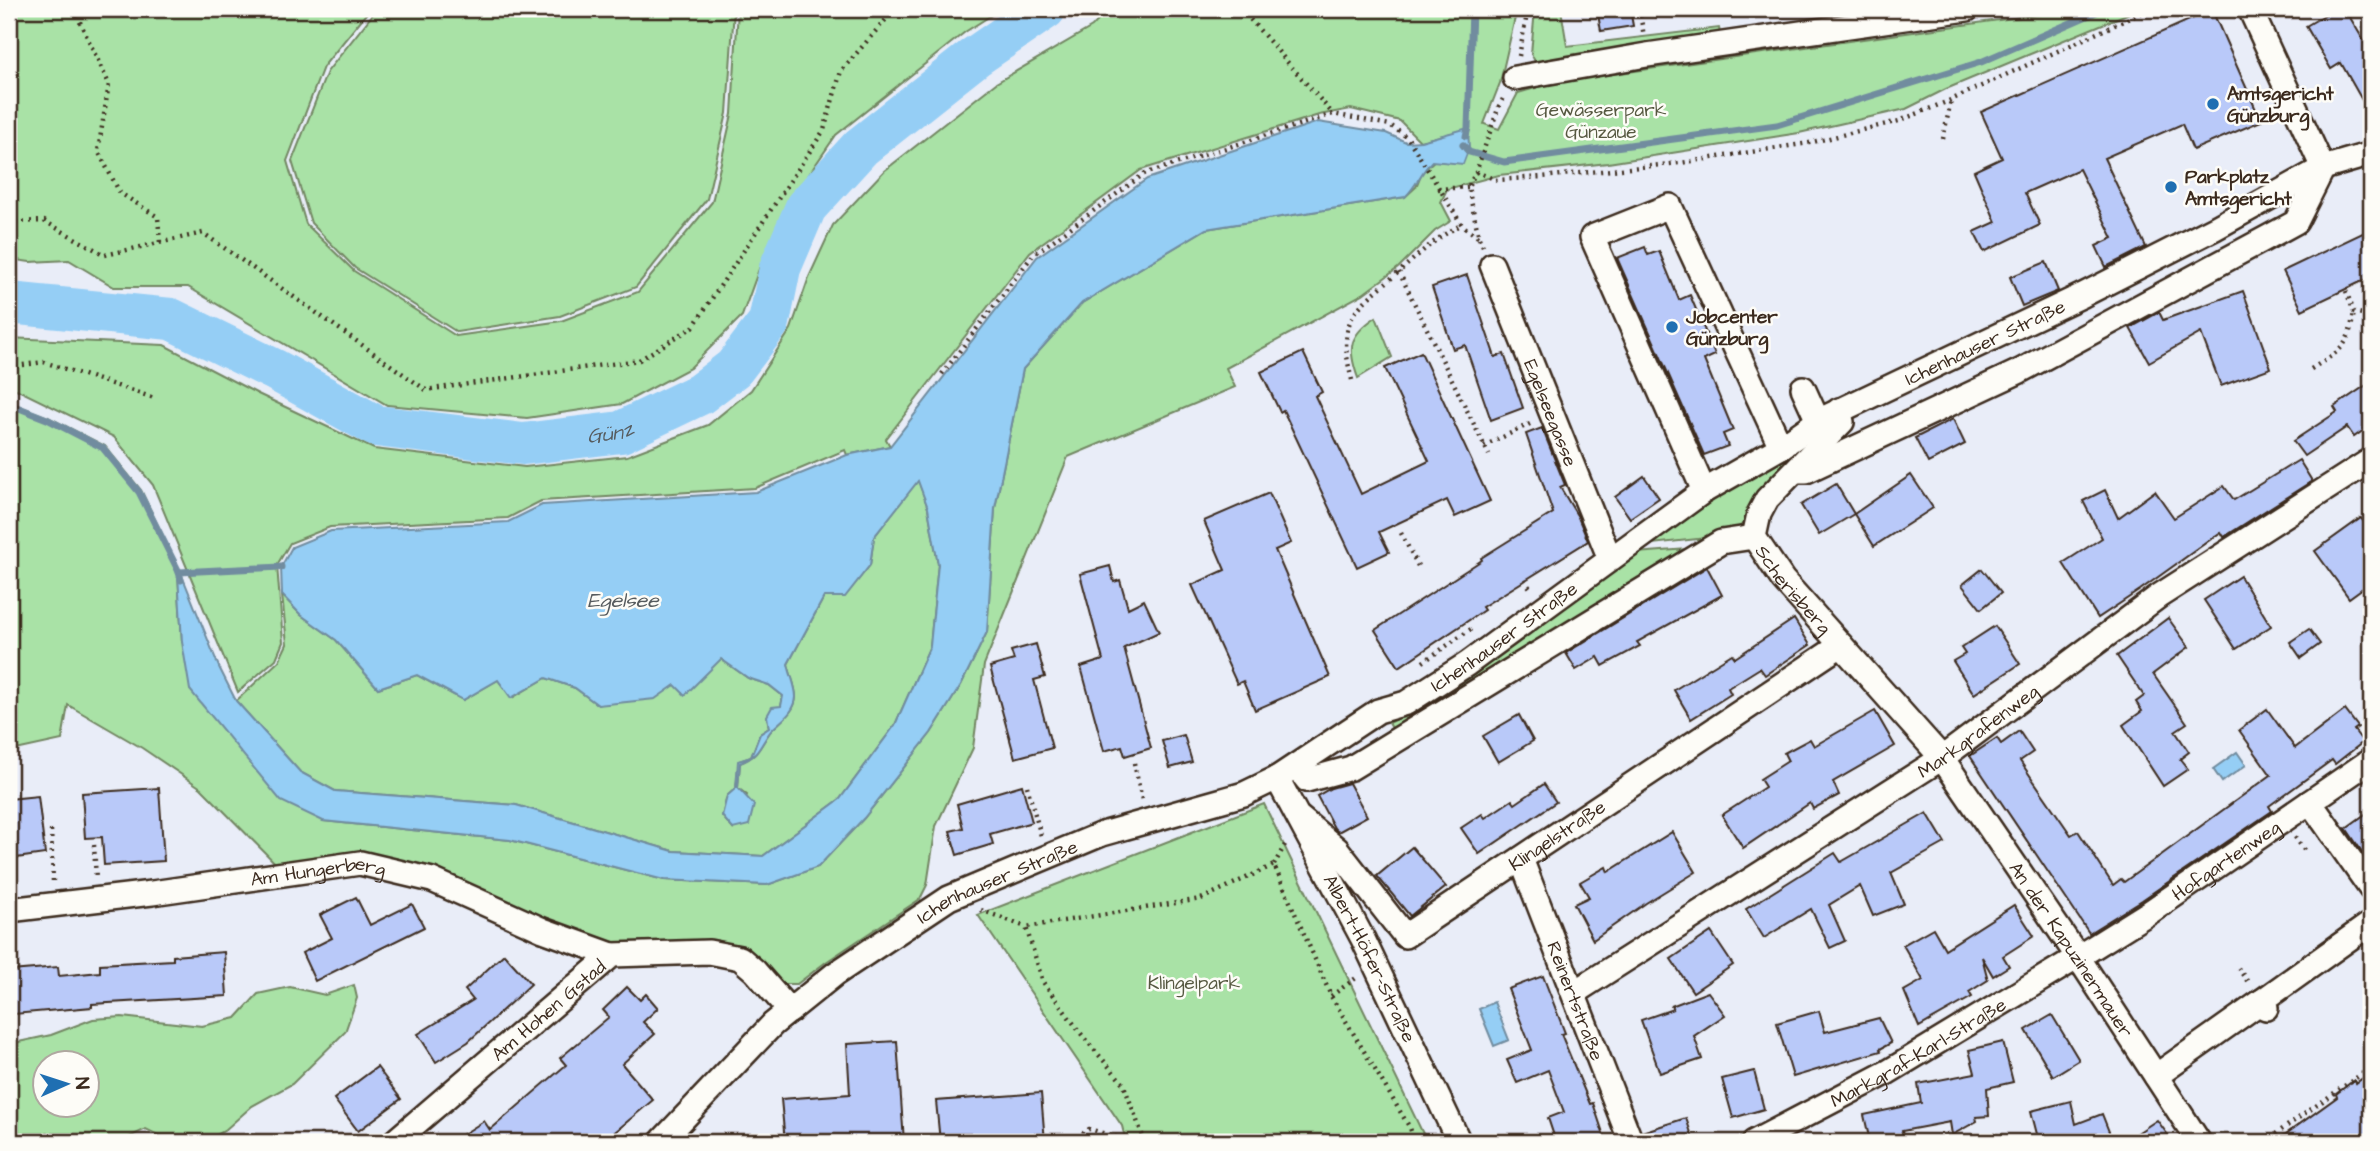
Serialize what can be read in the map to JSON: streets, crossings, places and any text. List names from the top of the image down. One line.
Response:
{"streets":{"street":["Ichenhauser Straße","Egelseegasse","Scherisberg","Markgrafenweg","Klingelstraße","Hofgartenweg","Am Hungerberg","An der Kapuzinermauer","Albert-Höfer-Straße","Reinertstraße","Am Hohen Gstad","Markgraf-Karl-Straße"]},"crossings":[["Ichenhauser Straße","Egelseegasse"],["Ichenhauser Straße","Scherisberg"],["Ichenhauser Straße","Albert-Höfer-Straße"],["Ichenhauser Straße","Am Hohen Gstad"],["Scherisberg","Markgrafenweg"],["Scherisberg","Klingelstraße"],["Scherisberg","An der Kapuzinermauer"],["Markgrafenweg","An der Kapuzinermauer"],["Markgrafenweg","Reinertstraße"],["Klingelstraße","Albert-Höfer-Straße"],["Klingelstraße","Reinertstraße"],["Hofgartenweg","An der Kapuzinermauer"],["Hofgartenweg","Markgraf-Karl-Straße"],["Am Hungerberg","Am Hohen Gstad"],["An der Kapuzinermauer","Markgraf-Karl-Straße"]],"water":["Günz","Egelsee"],"parks":["Gewässerpark Günzaue","Klingelpark"],"places":["Amtsgericht Günzburg","Parkplatz Amtsgericht","Jobcenter Günzburg"],"north":"right"}
